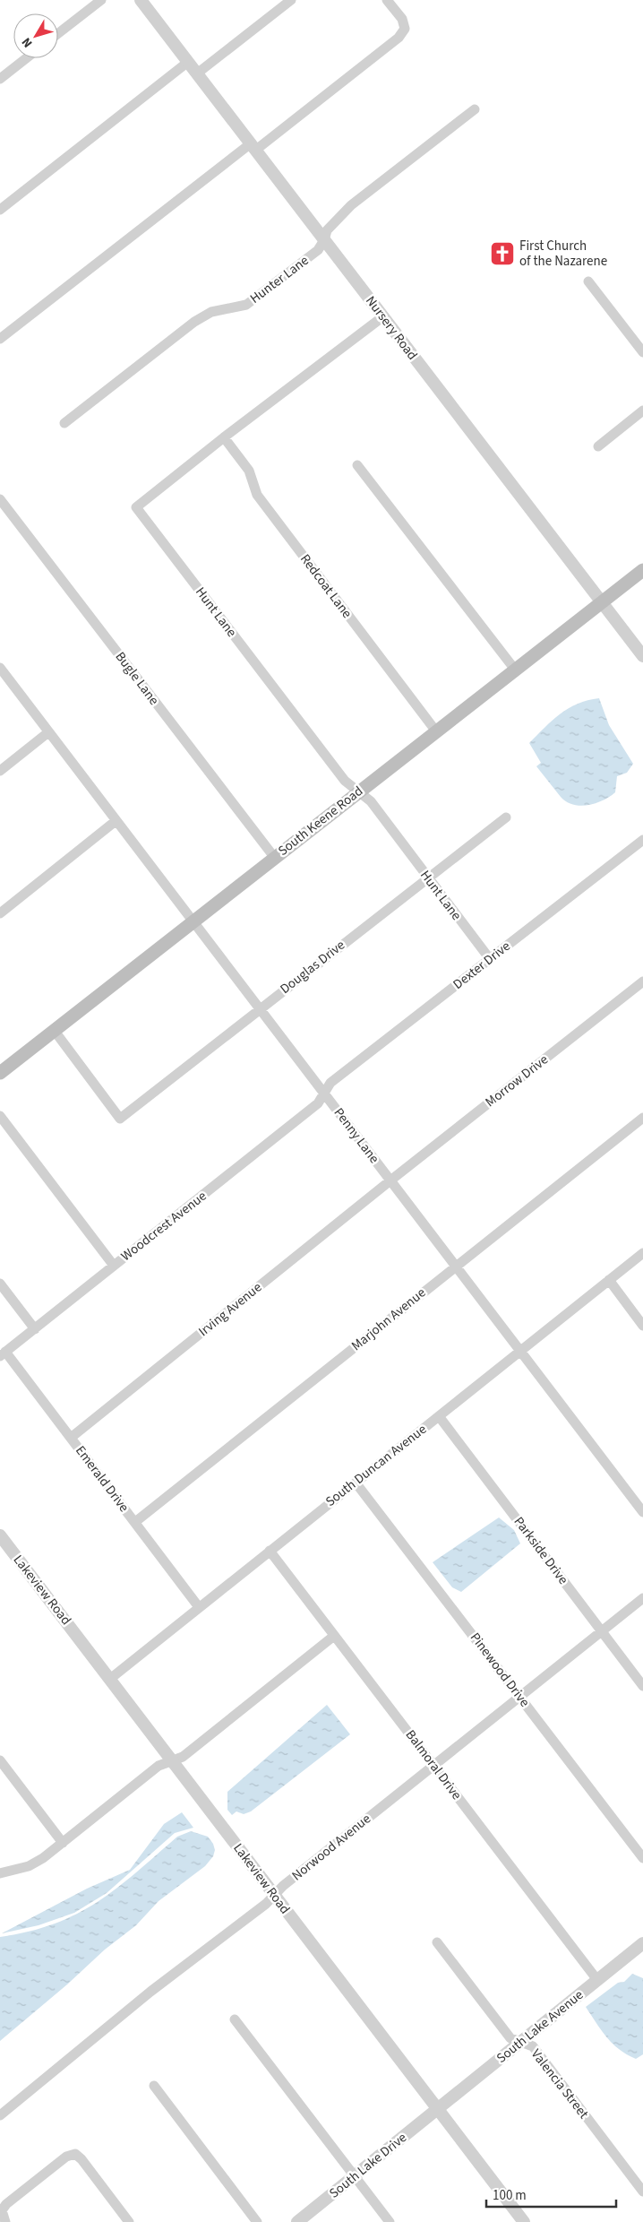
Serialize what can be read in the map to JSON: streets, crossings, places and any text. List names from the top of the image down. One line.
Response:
{"streets":{"main road":["South Keene Road"],"street":["Hunter Lane","Nursery Road","Redcoat Lane","Hunt Lane","Bugle Lane","Dexter Drive","Douglas Drive","Morrow Drive","Penny Lane","Woodcrest Avenue","Irving Avenue","Marjohn Avenue","South Duncan Avenue","Emerald Drive","Parkside Drive","Lakeview Road","Pinewood Drive","Balmoral Drive","Norwood Avenue","South Lake Avenue","Valencia Street","South Lake Drive"]},"crossings":[["Hunter Lane","Nursery Road"],["Nursery Road","Hunt Lane"],["Nursery Road","South Keene Road"],["Redcoat Lane","Hunt Lane"],["Redcoat Lane","South Keene Road"],["Hunt Lane","South Keene Road"],["Hunt Lane","Dexter Drive"],["Hunt Lane","Douglas Drive"],["Bugle Lane","South Keene Road"],["South Keene Road","Douglas Drive"],["South Keene Road","Penny Lane"],["Dexter Drive","Penny Lane"],["Dexter Drive","Woodcrest Avenue"],["Douglas Drive","Penny Lane"],["Morrow Drive","Penny Lane"],["Morrow Drive","Irving Avenue"],["Penny Lane","Woodcrest Avenue"],["Penny Lane","Irving Avenue"],["Penny Lane","Marjohn Avenue"],["Penny Lane","South Duncan Avenue"],["Woodcrest Avenue","Emerald Drive"],["Irving Avenue","Emerald Drive"],["Marjohn Avenue","Emerald Drive"],["South Duncan Avenue","Emerald Drive"],["South Duncan Avenue","Parkside Drive"],["South Duncan Avenue","Lakeview Road"],["South Duncan Avenue","Pinewood Drive"],["South Duncan Avenue","Balmoral Drive"],["Parkside Drive","Norwood Avenue"],["Lakeview Road","Norwood Avenue"],["Lakeview Road","South Lake Avenue"],["Lakeview Road","South Lake Drive"],["Pinewood Drive","Norwood Avenue"],["Balmoral Drive","Norwood Avenue"],["Balmoral Drive","South Lake Avenue"],["South Lake Avenue","Valencia Street"],["South Lake Avenue","South Lake Drive"]],"places":{"church":["First Church of the Nazarene"]},"scale_bar":"100 m","north":"bottom left"}
